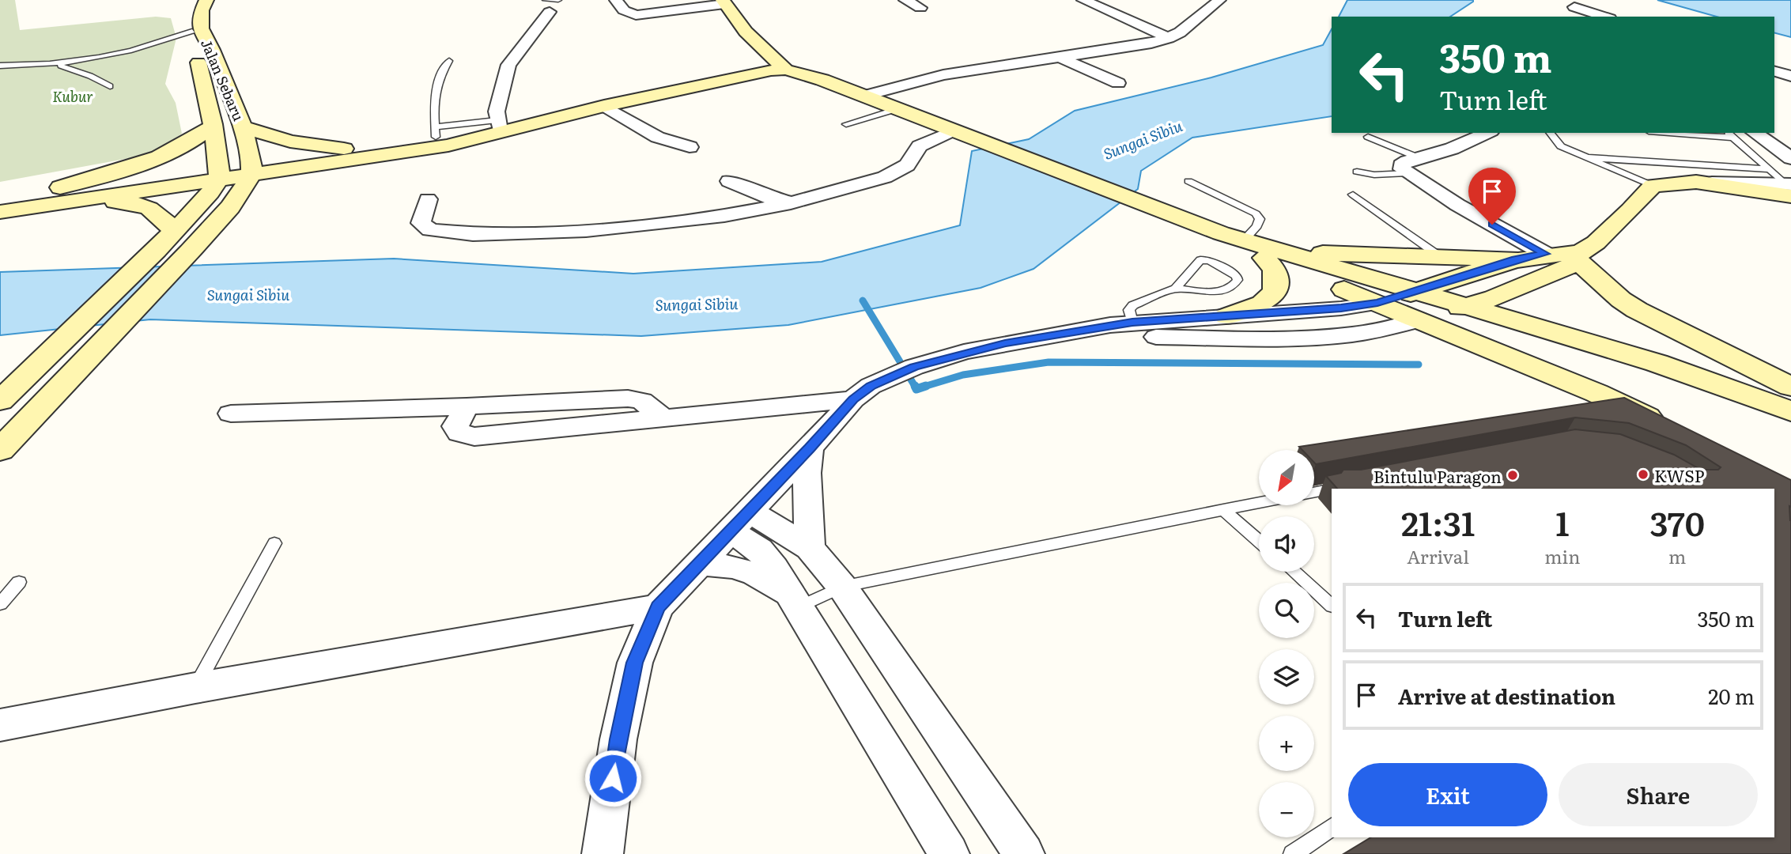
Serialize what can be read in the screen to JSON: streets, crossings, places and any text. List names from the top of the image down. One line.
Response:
{"streets":{"main road":["Jalan Sebaru"]},"water":["Sungai Sibiu"],"parks":["Kubur"],"places":["KWSP","Bintulu Paragon"],"north":"bottom left","page":{"turn":["350 m","Turn left"],"map_buttons":["+","−"],"eta":["21:31","Arrival","1","min","370","m"],"list":[{"name":"Turn left","value":"350 m"},{"name":"Arrive at destination","value":"20 m"}],"buttons":["Exit","Share"]}}
